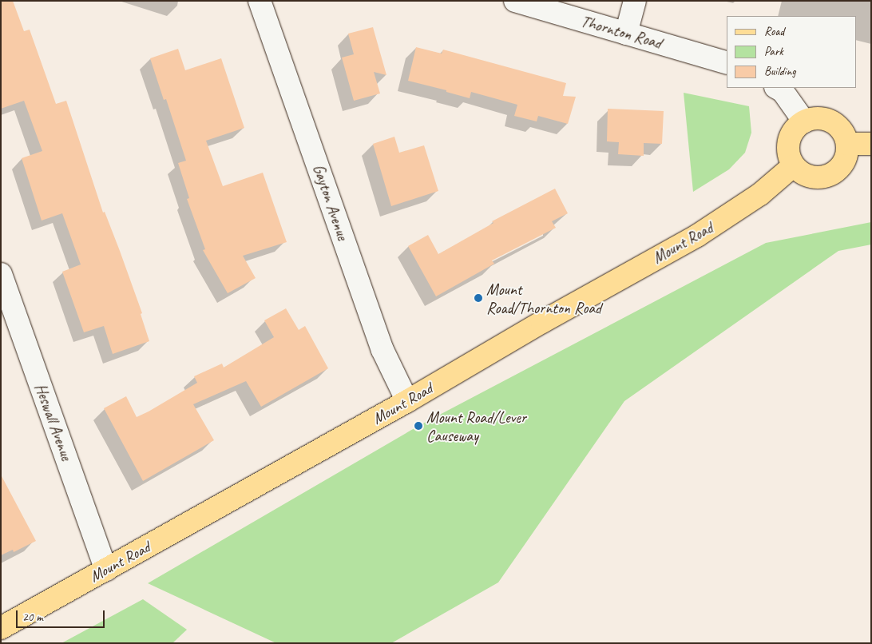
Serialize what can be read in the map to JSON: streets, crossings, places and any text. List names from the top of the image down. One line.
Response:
{"streets":{"main road":["Mount Road"],"street":["Thornton Road","Gayton Avenue","Heswall Avenue"]},"crossings":[["Gayton Avenue","Mount Road"],["Mount Road","Heswall Avenue"]],"places":["Mount Road/Thornton Road","Mount Road/Lever Causeway"],"legend":["Road","Park","Building"],"scale_bar":"20 m"}
